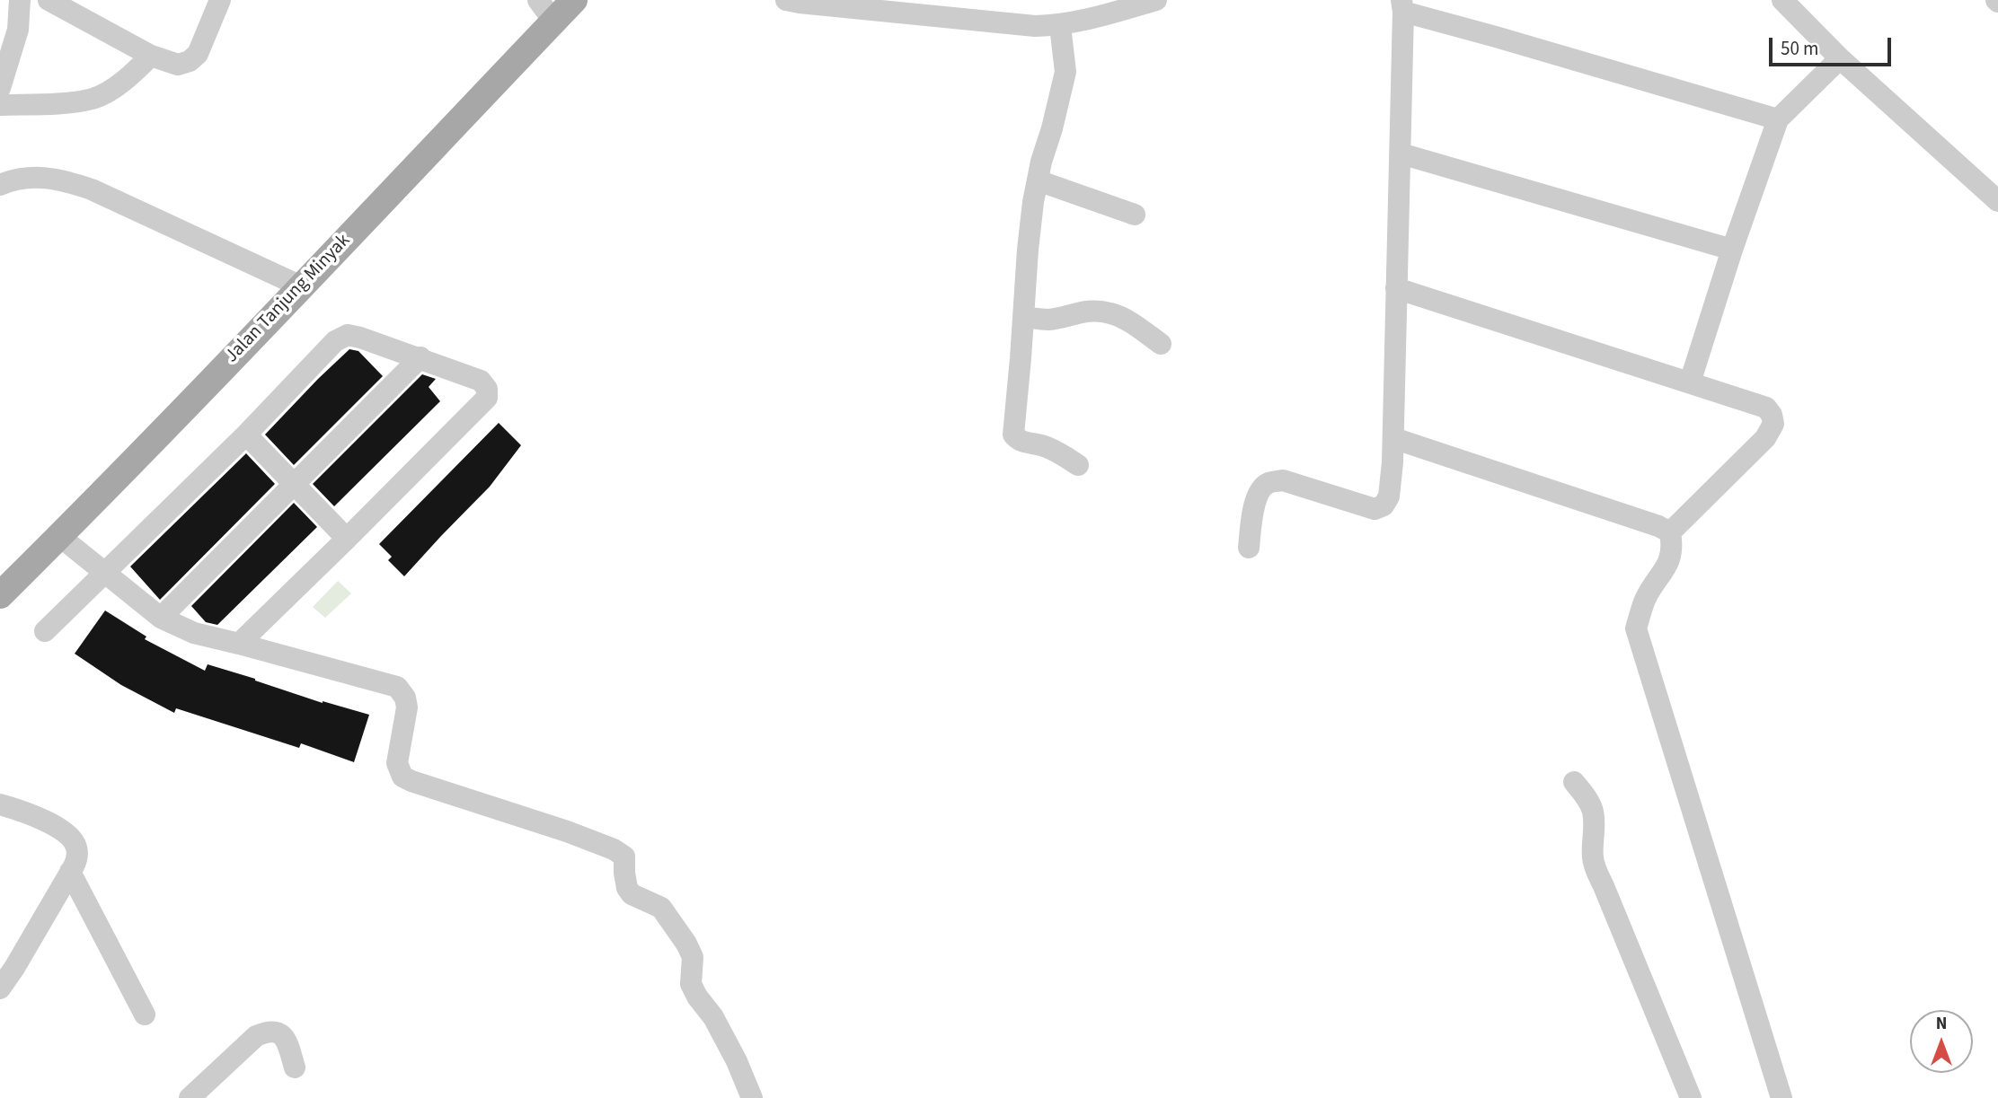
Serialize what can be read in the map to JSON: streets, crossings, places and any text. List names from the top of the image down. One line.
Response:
{"streets":{"main road":["Jalan Tanjung Minyak"]},"scale_bar":"50 m","north":"top"}
